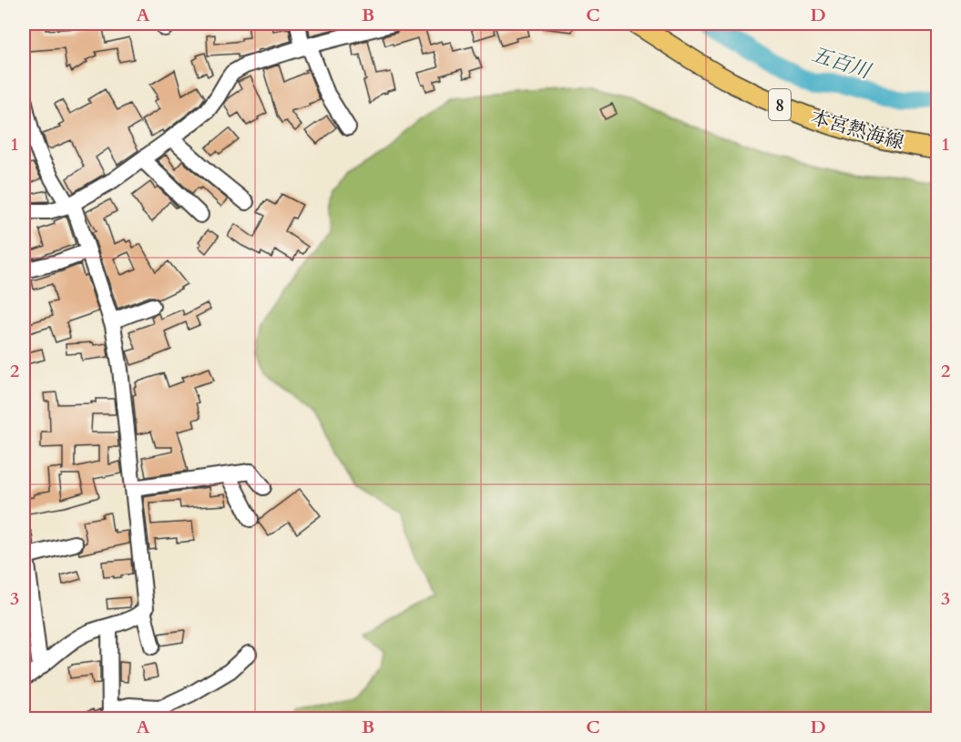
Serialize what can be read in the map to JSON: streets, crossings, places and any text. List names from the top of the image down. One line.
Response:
{"streets":{"main road":["8","本宮熱海線"]},"water":["五百川"],"grid":{"columns":["A","B","C","D"],"rows":["1","2","3"]}}
